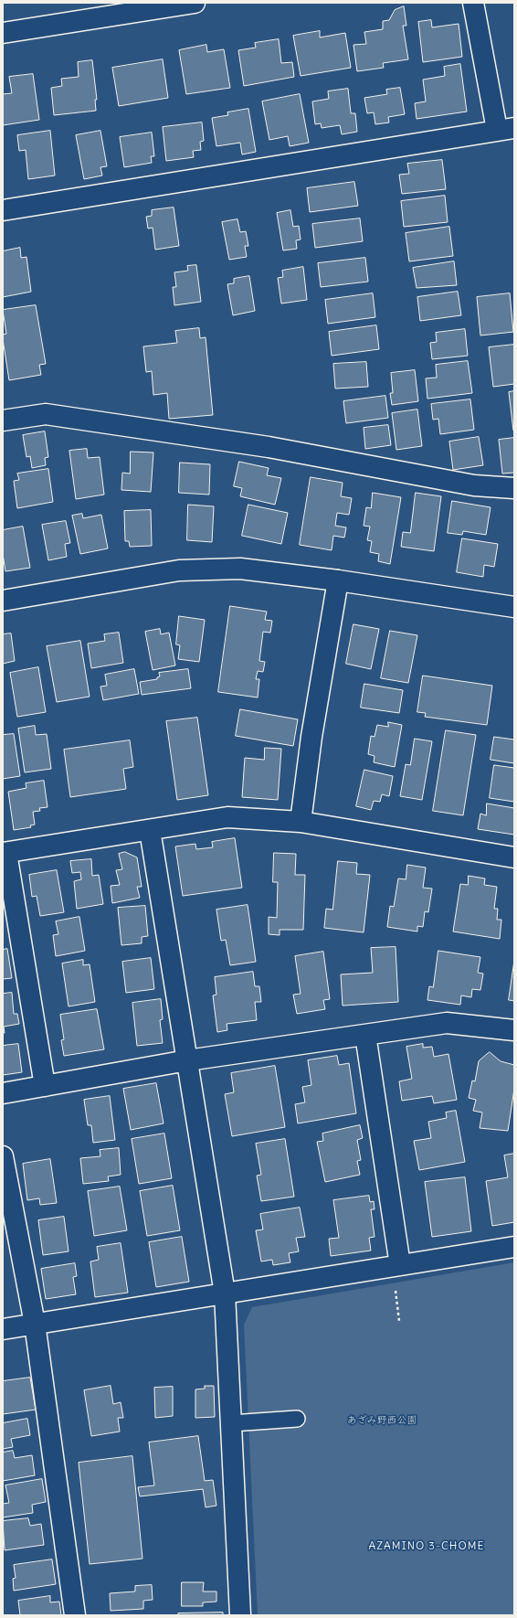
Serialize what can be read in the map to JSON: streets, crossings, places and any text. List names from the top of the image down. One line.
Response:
{"districts":["AZAMINO 3-CHOME"],"parks":["あざみ野西公園"]}
